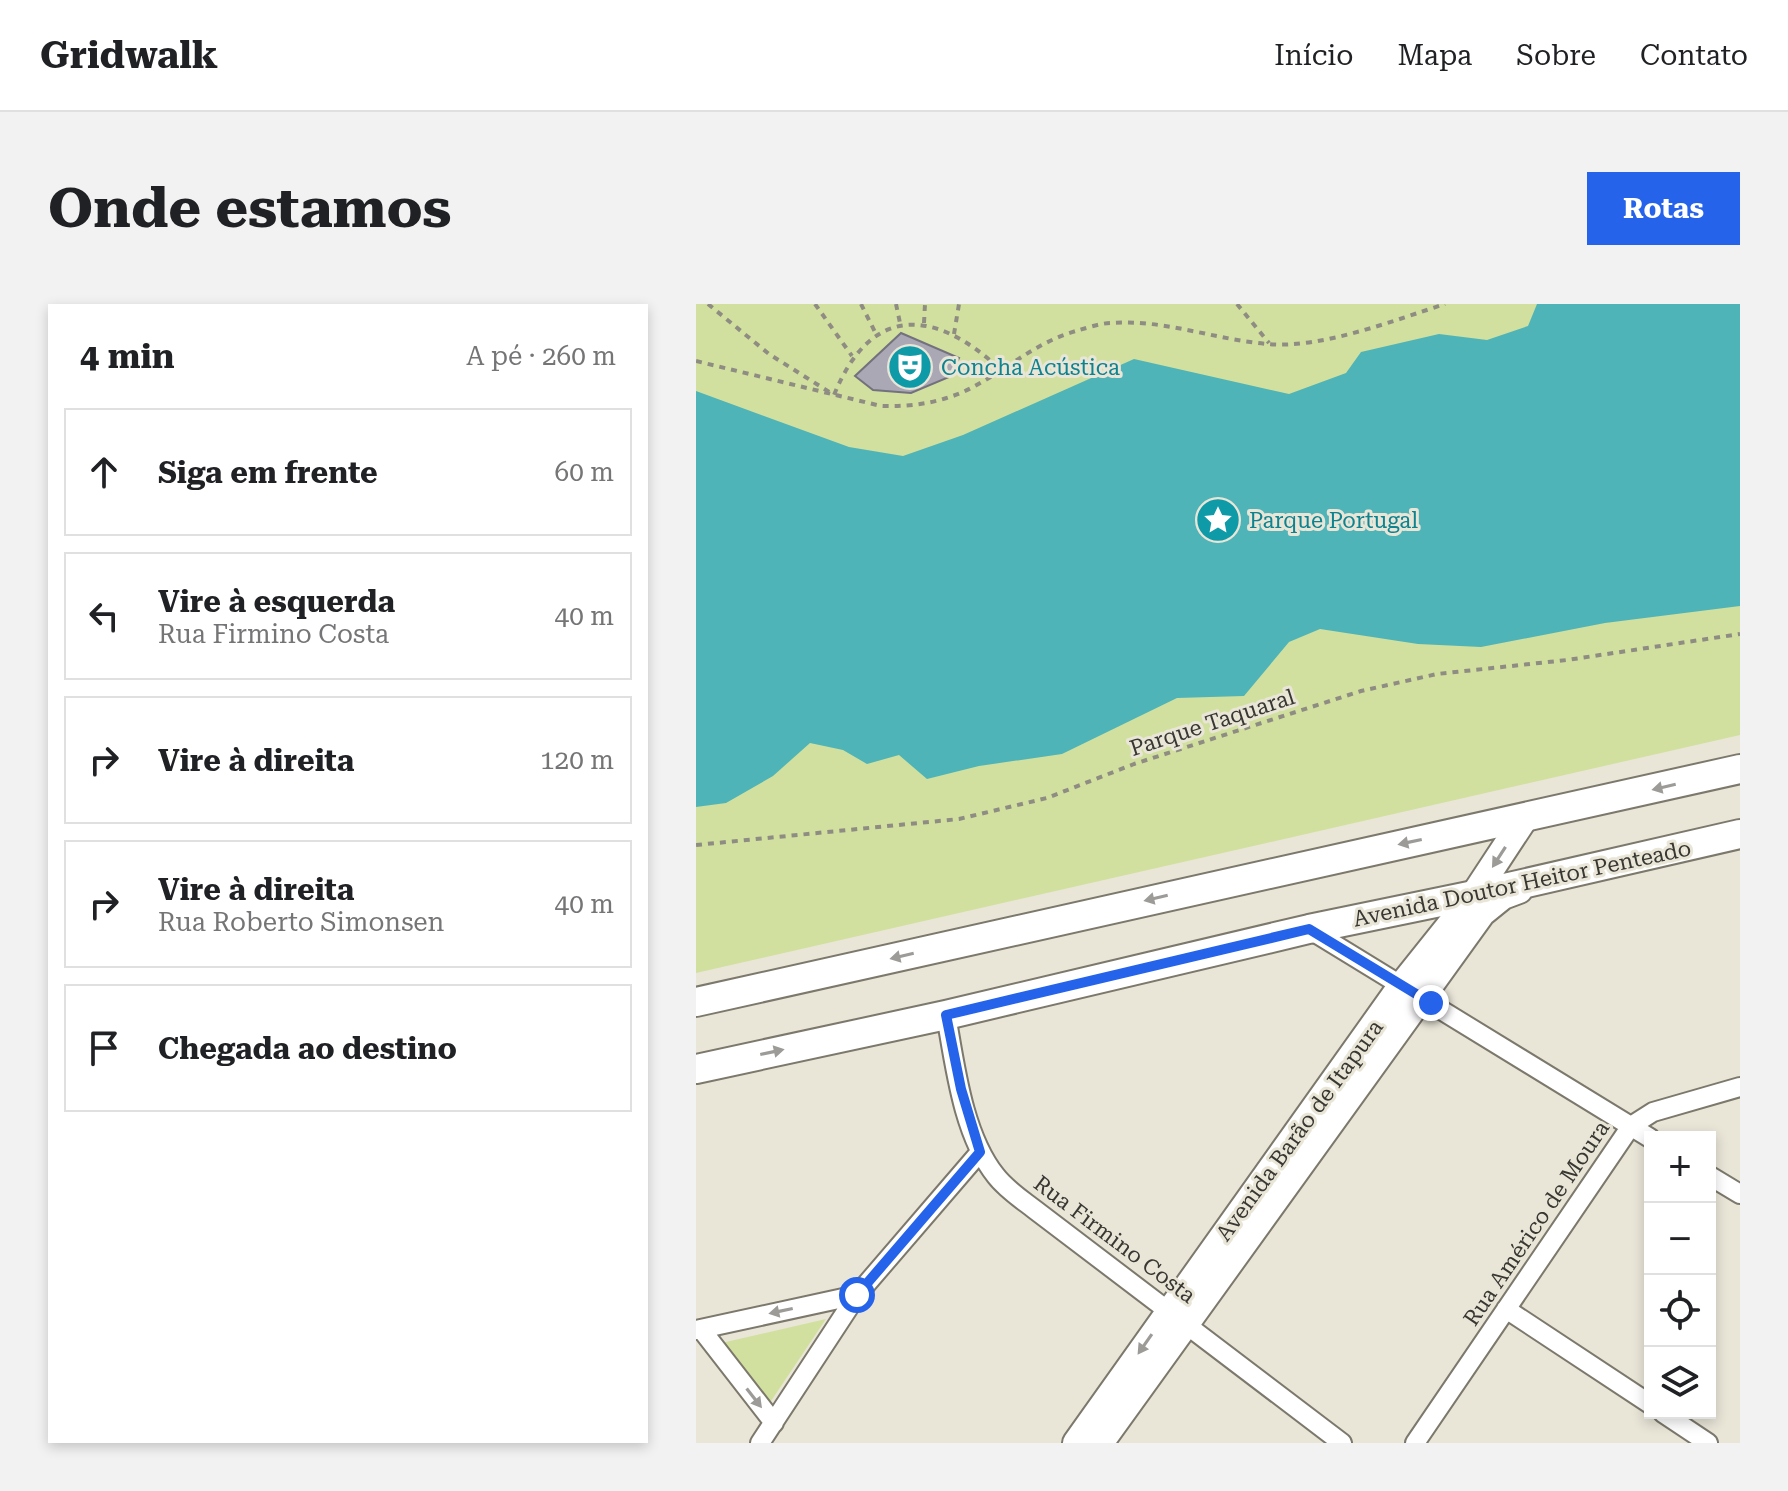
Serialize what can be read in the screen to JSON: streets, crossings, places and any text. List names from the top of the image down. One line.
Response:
{"streets":{"main road":["Avenida Doutor Heitor Penteado","Avenida Barão de Itapura"],"street":["Rua Américo de Moura","Rua Firmino Costa"],"path":["Parque Taquaral"]},"crossings":[["Avenida Doutor Heitor Penteado","Avenida Barão de Itapura"],["Avenida Doutor Heitor Penteado","Rua Firmino Costa"],["Avenida Barão de Itapura","Rua Firmino Costa"]],"places":{"theatre":["Concha Acústica"],"place":["Parque Portugal"]},"page":{"header":"Gridwalk","nav":["Início","Mapa","Sobre","Contato"],"buttons":"Rotas","title":"Onde estamos","heading":["4 min","A pé · 260 m"],"list":[["Siga em frente","60 m"],["Vire à esquerda","Rua Firmino Costa","40 m"],["Vire à direita","120 m"],["Vire à direita","Rua Roberto Simonsen","40 m"],"Chegada ao destino"],"map_buttons":["+","−"]}}
